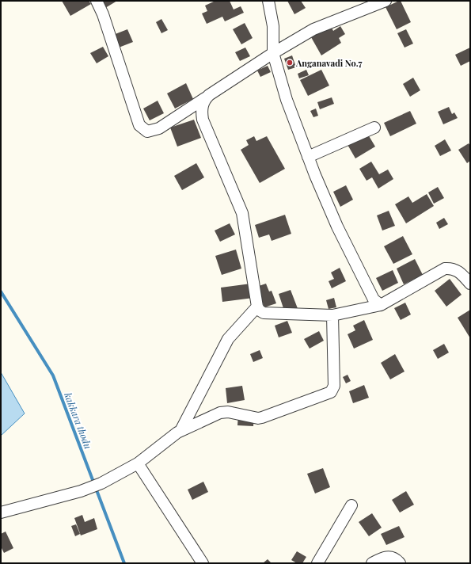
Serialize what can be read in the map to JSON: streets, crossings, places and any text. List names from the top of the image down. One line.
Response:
{"water":["kakkara thodu"],"places":["Anganavadi No.7"]}
